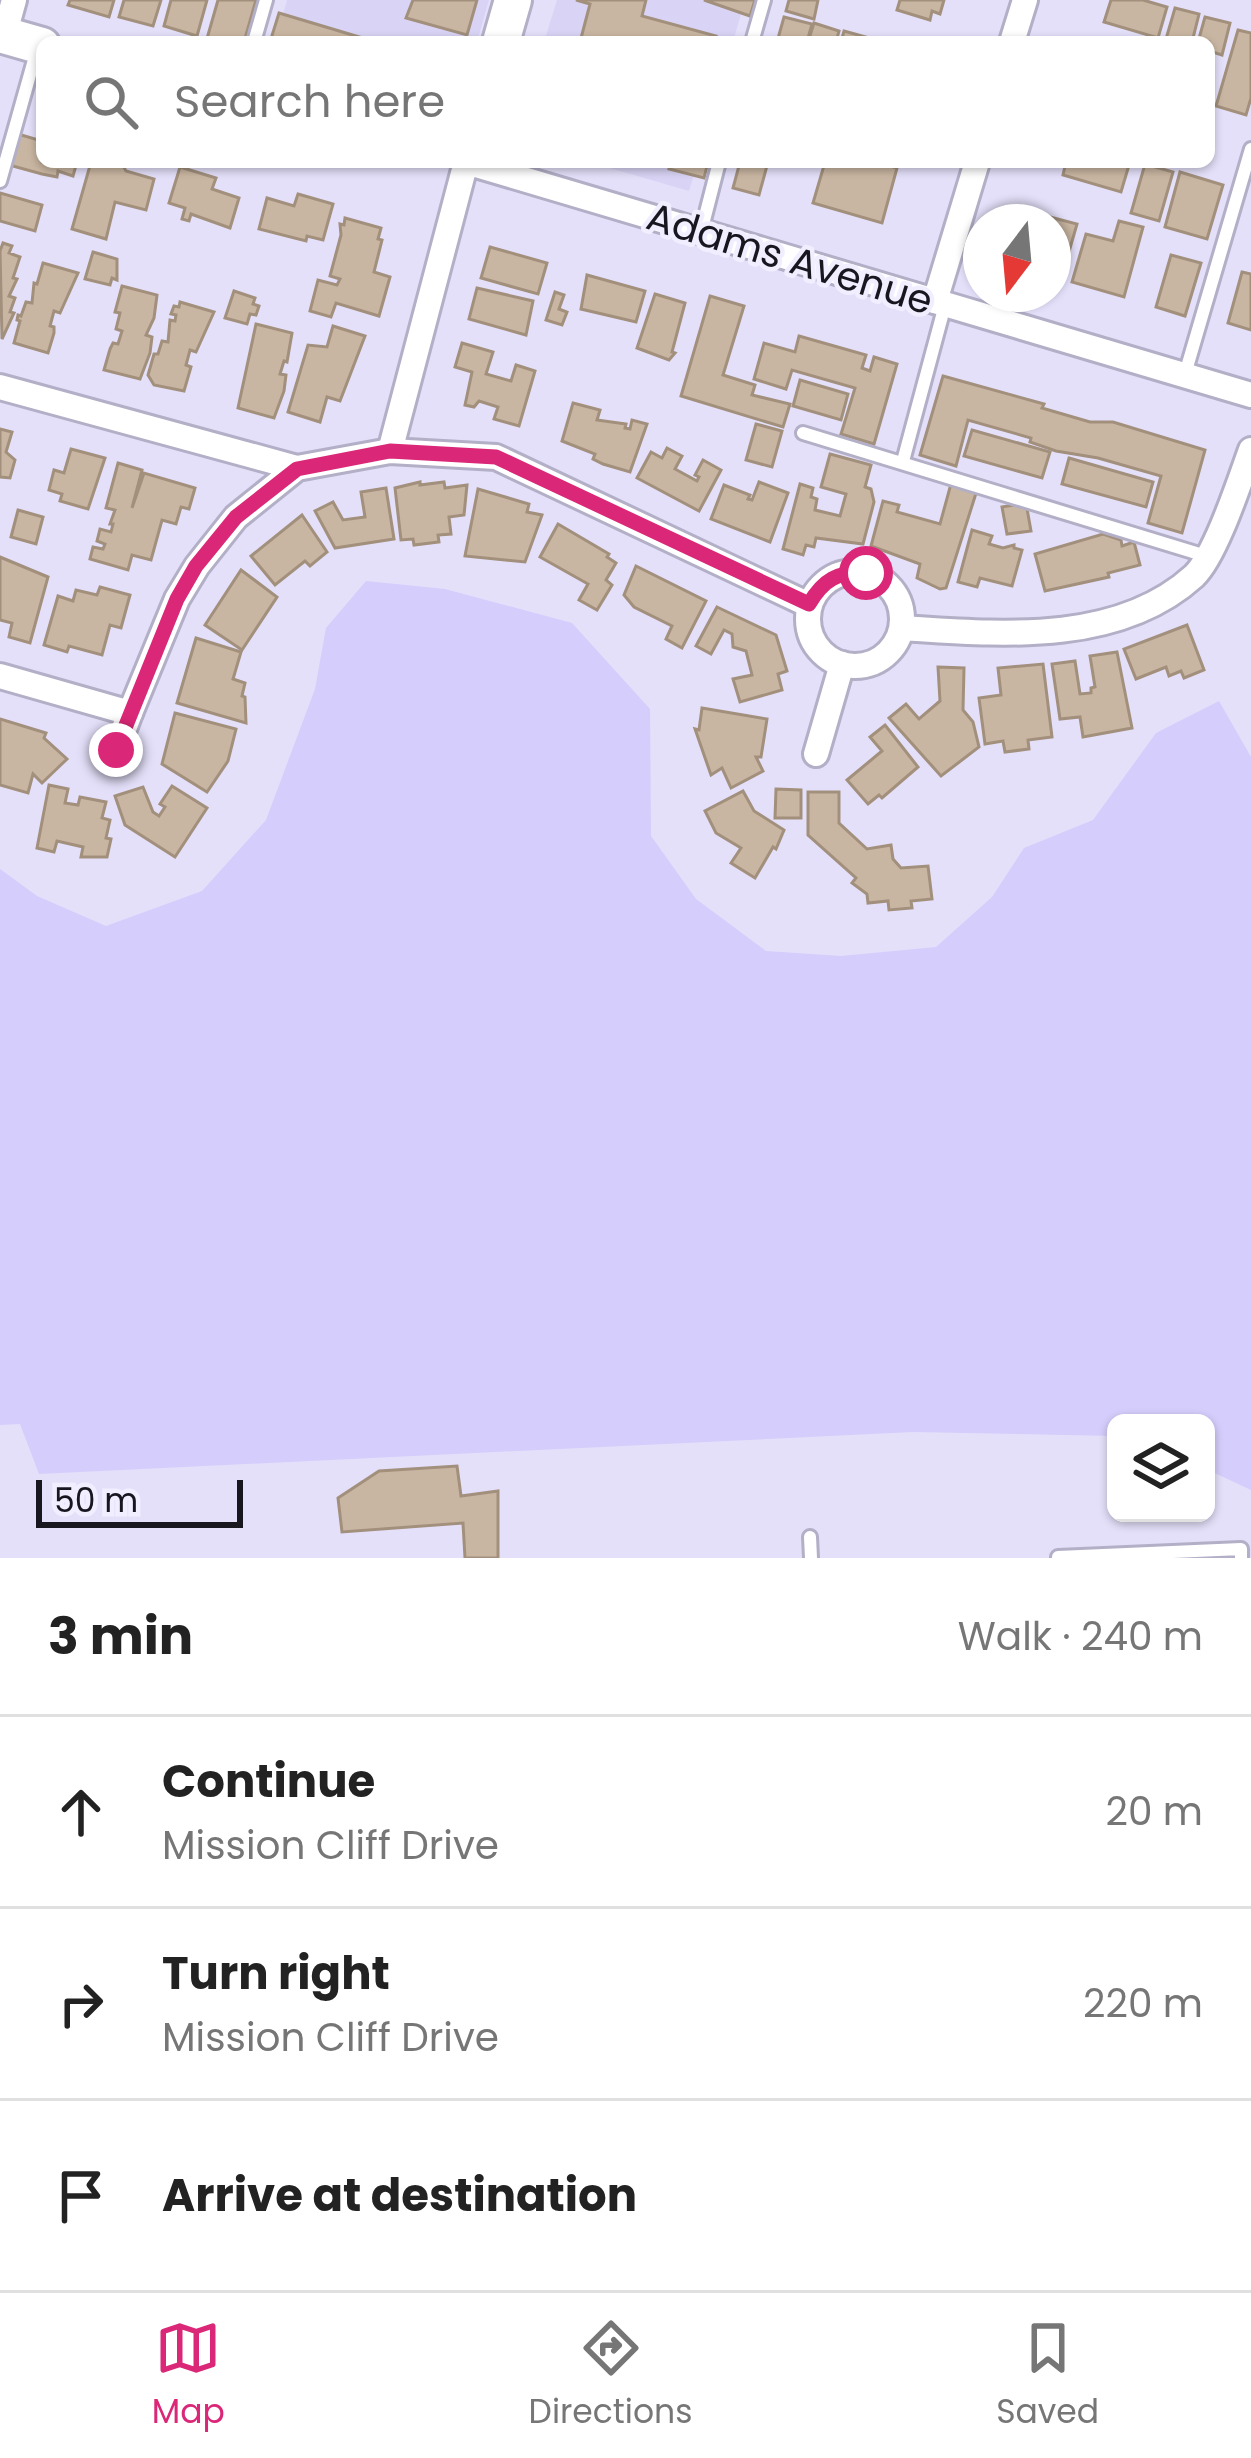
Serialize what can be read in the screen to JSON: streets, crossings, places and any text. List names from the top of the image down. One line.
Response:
{"streets":{"street":["Adams Avenue"]},"scale_bar":"50 m","north":"bottom","page":{"search":"Search here","scale":"50 m","heading":["3 min","Walk · 240 m"],"list":[["Continue","Mission Cliff Drive","20 m"],["Turn right","Mission Cliff Drive","220 m"],"Arrive at destination"],"nav":["Map","Directions","Saved"]}}
